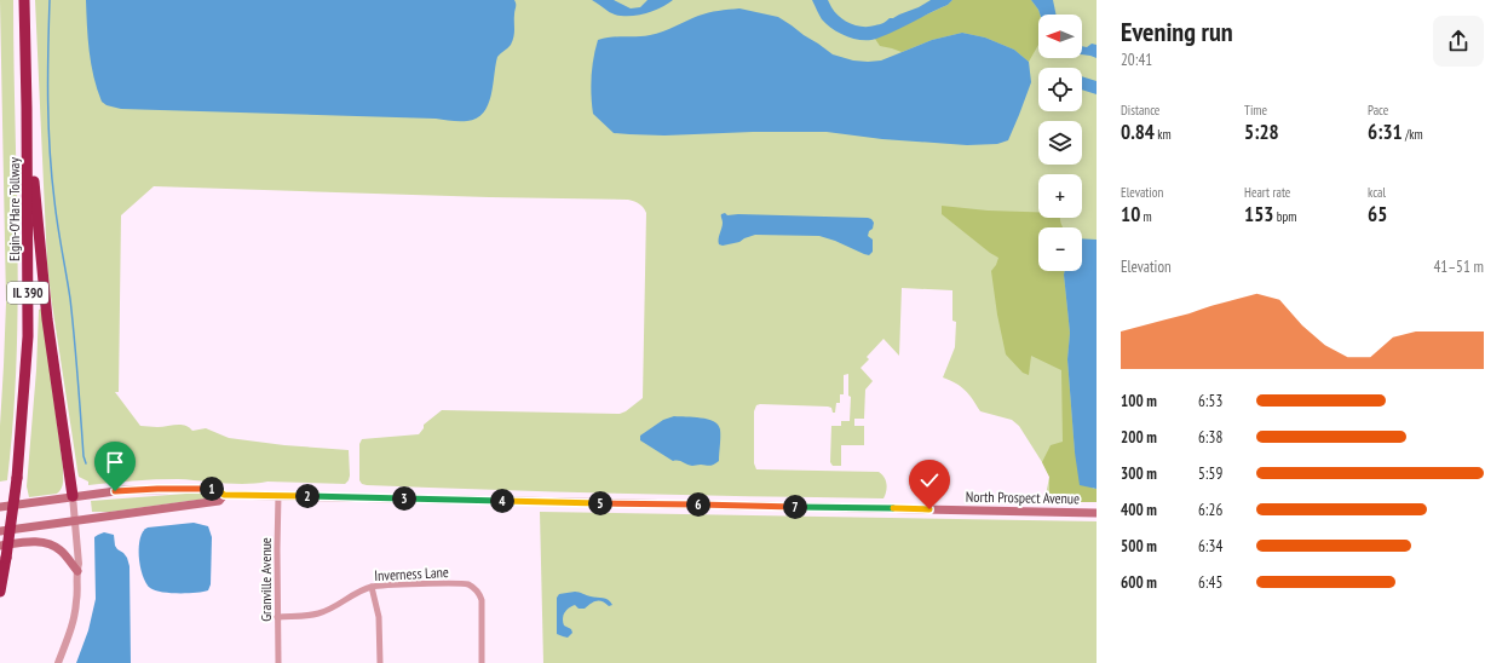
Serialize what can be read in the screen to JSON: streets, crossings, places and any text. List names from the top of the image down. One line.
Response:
{"streets":{"highway":["Elgin-O'Hare Tollway","IL 390"],"main road":["North Prospect Avenue"],"street":["Inverness Lane","Granville Avenue"]},"crossings":[["North Prospect Avenue","Granville Avenue"],["Inverness Lane","Granville Avenue"]],"north":"left","page":{"heading":["Evening run","20:41"],"map_buttons":["+","−"],"stats":[["Distance","0.84 km"],["Time","5:28"],["Pace","6:31 /km"],["Elevation","10 m"],["Heart rate","153 bpm"],["kcal","65"]],"chart":["Elevation","41–51 m"],"list":[{"name":"100 m","note":"6:53"},{"name":"200 m","note":"6:38"},{"name":"300 m","note":"5:59"},{"name":"400 m","note":"6:26"},{"name":"500 m","note":"6:34"},{"name":"600 m","note":"6:45"}],"pins":["1","2","3","4","5","6","7"]}}
